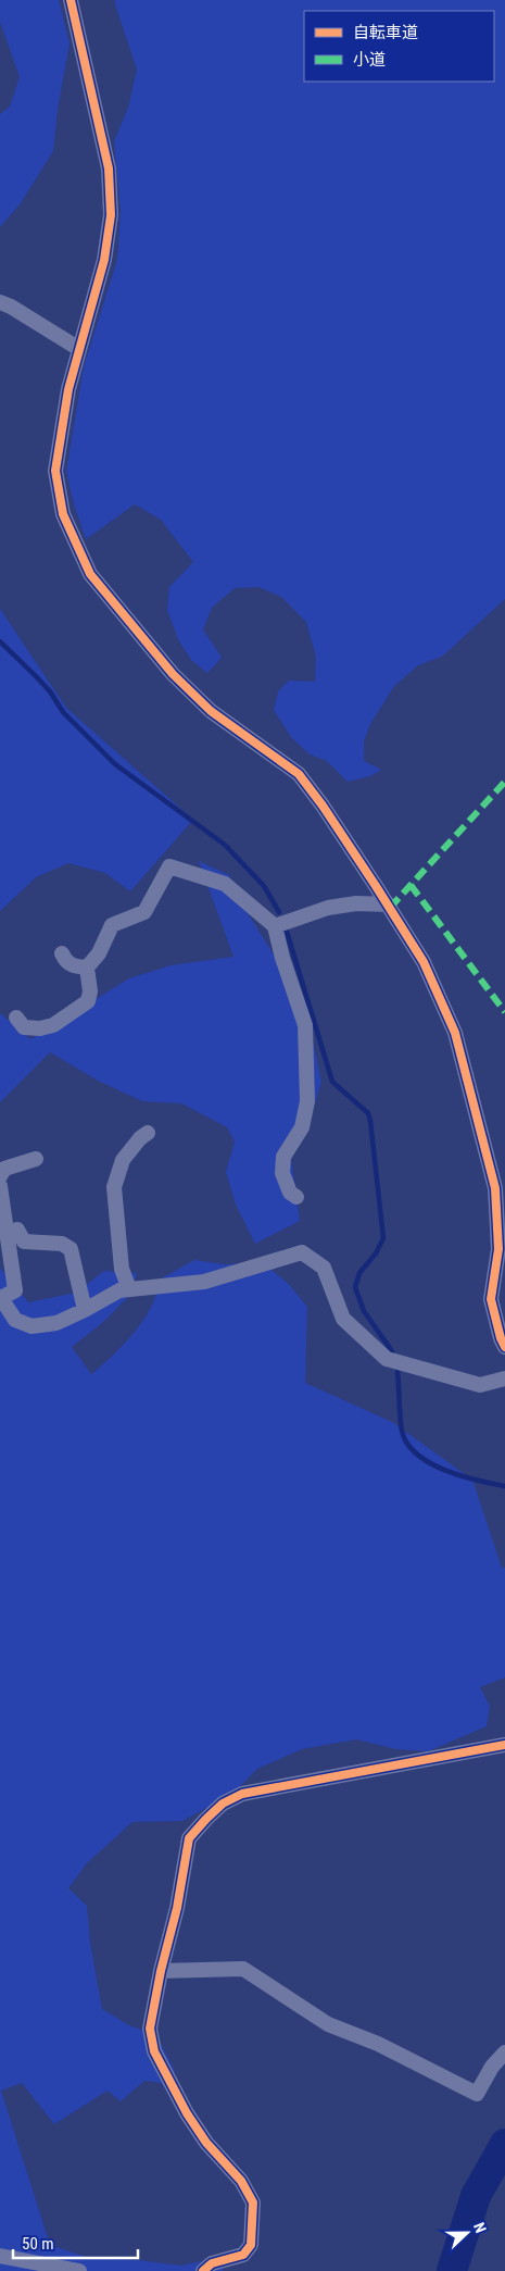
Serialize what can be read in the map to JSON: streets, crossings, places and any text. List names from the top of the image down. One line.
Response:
{"legend":["自転車道","小道"],"scale_bar":"50 m","north":"right"}
